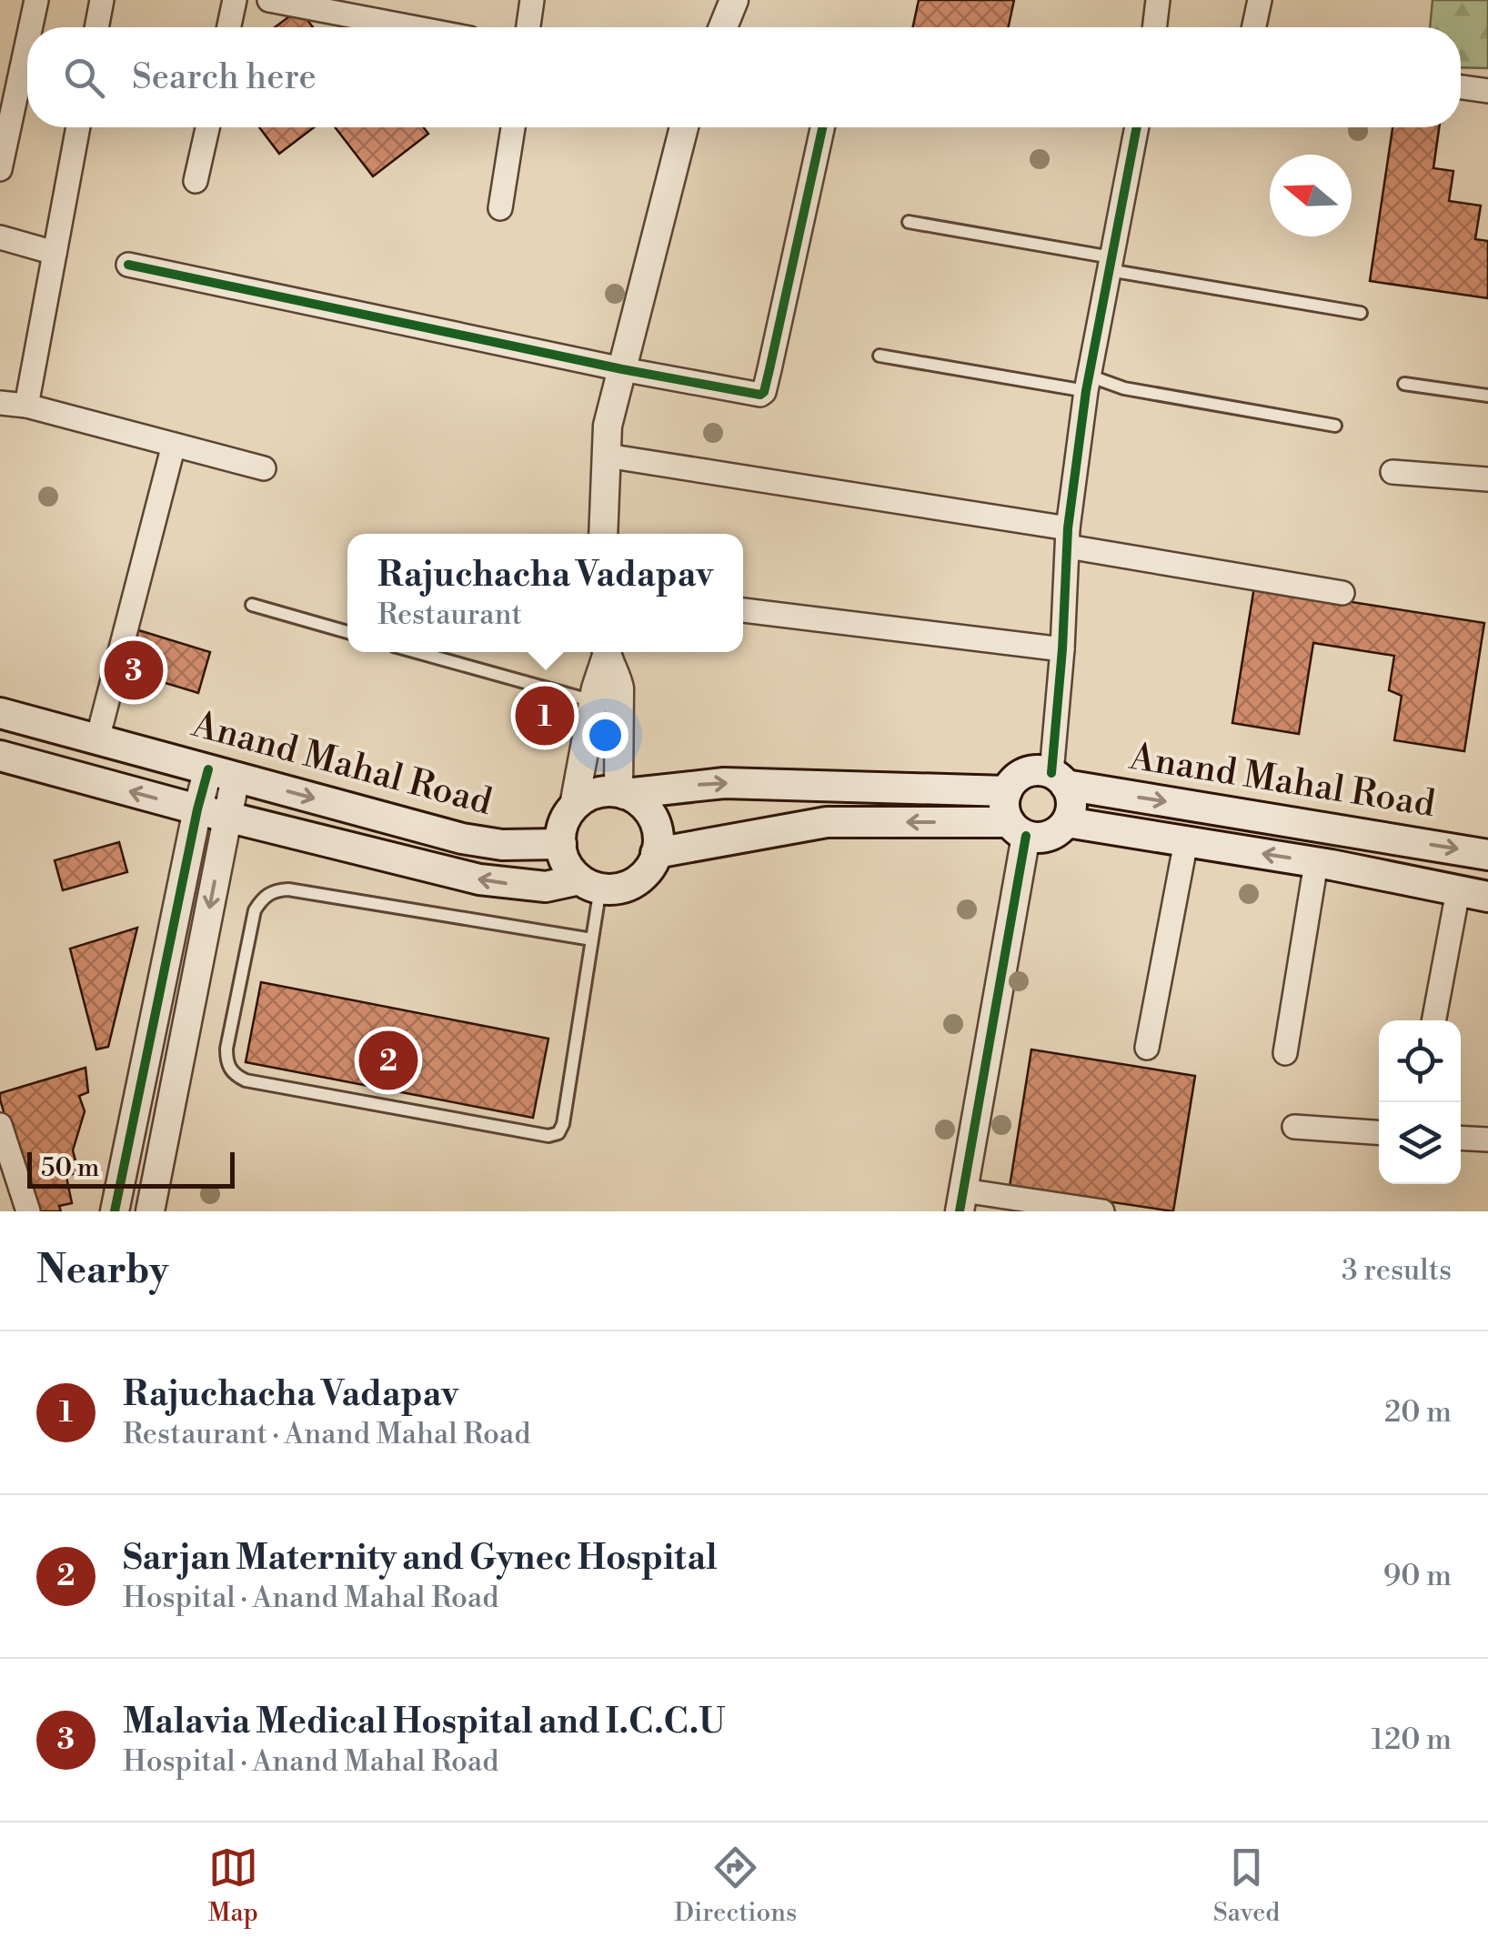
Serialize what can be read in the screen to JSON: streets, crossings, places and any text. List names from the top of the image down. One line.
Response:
{"streets":{"main road":["Anand Mahal Road"]},"scale_bar":"50 m","north":"left","page":{"search":"Search here","popup":["Rajuchacha Vadapav","Restaurant"],"pins":["3","1","2"],"scale":"50 m","heading":["Nearby","3 results"],"list":[{"mark":"1","name":"Rajuchacha Vadapav","note":"Restaurant · Anand Mahal Road","value":"20 m"},{"mark":"2","name":"Sarjan Maternity and Gynec Hospital","note":"Hospital · Anand Mahal Road","value":"90 m"},{"mark":"3","name":"Malavia Medical Hospital and I.C.C.U","note":"Hospital · Anand Mahal Road","value":"120 m"}],"nav":["Map","Directions","Saved"]}}
